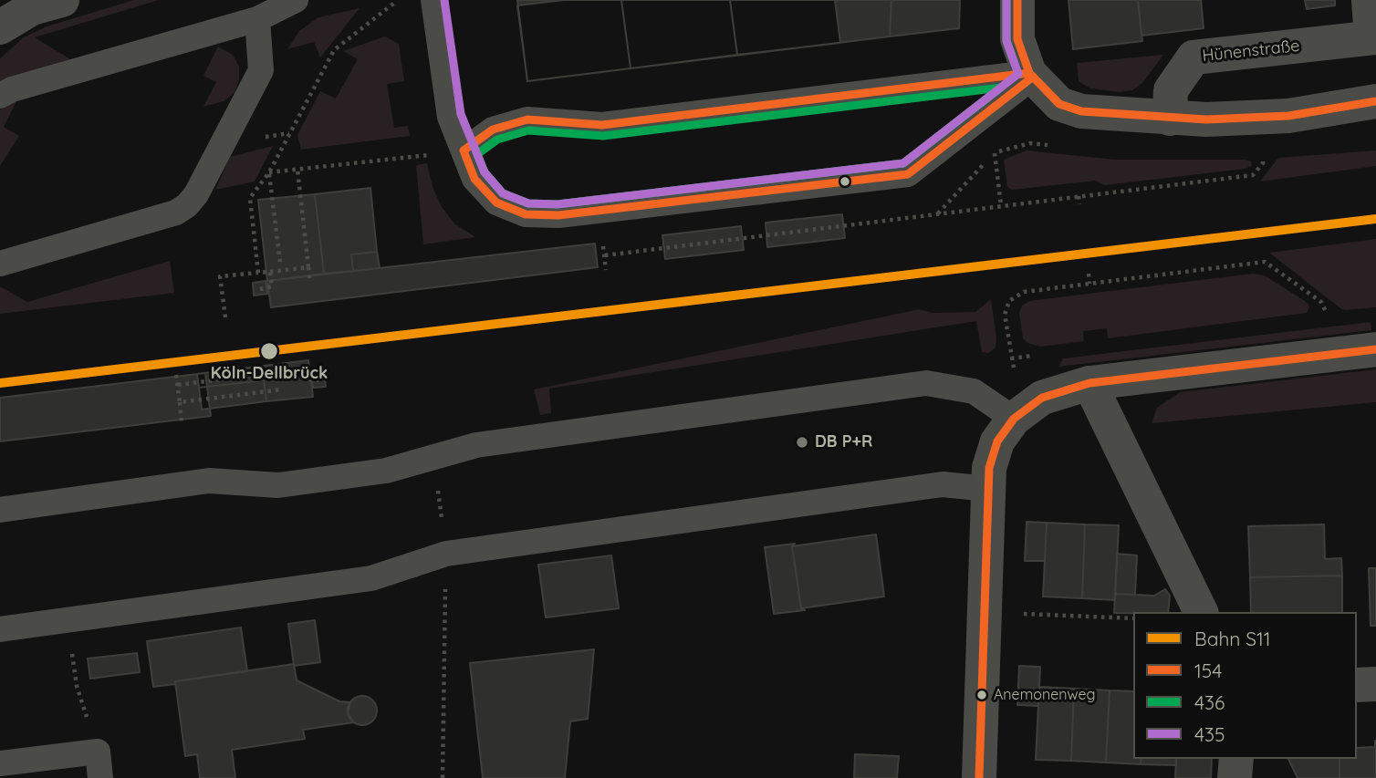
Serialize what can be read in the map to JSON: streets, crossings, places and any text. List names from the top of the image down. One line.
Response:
{"streets":{"street":["Hünenstraße"]},"places":["Köln-Dellbrück","DB P+R","Anemonenweg"],"lines":["transit line 154","transit line 436","transit line 435","rail line S11"],"legend":["Bahn S11","154","436","435"]}
